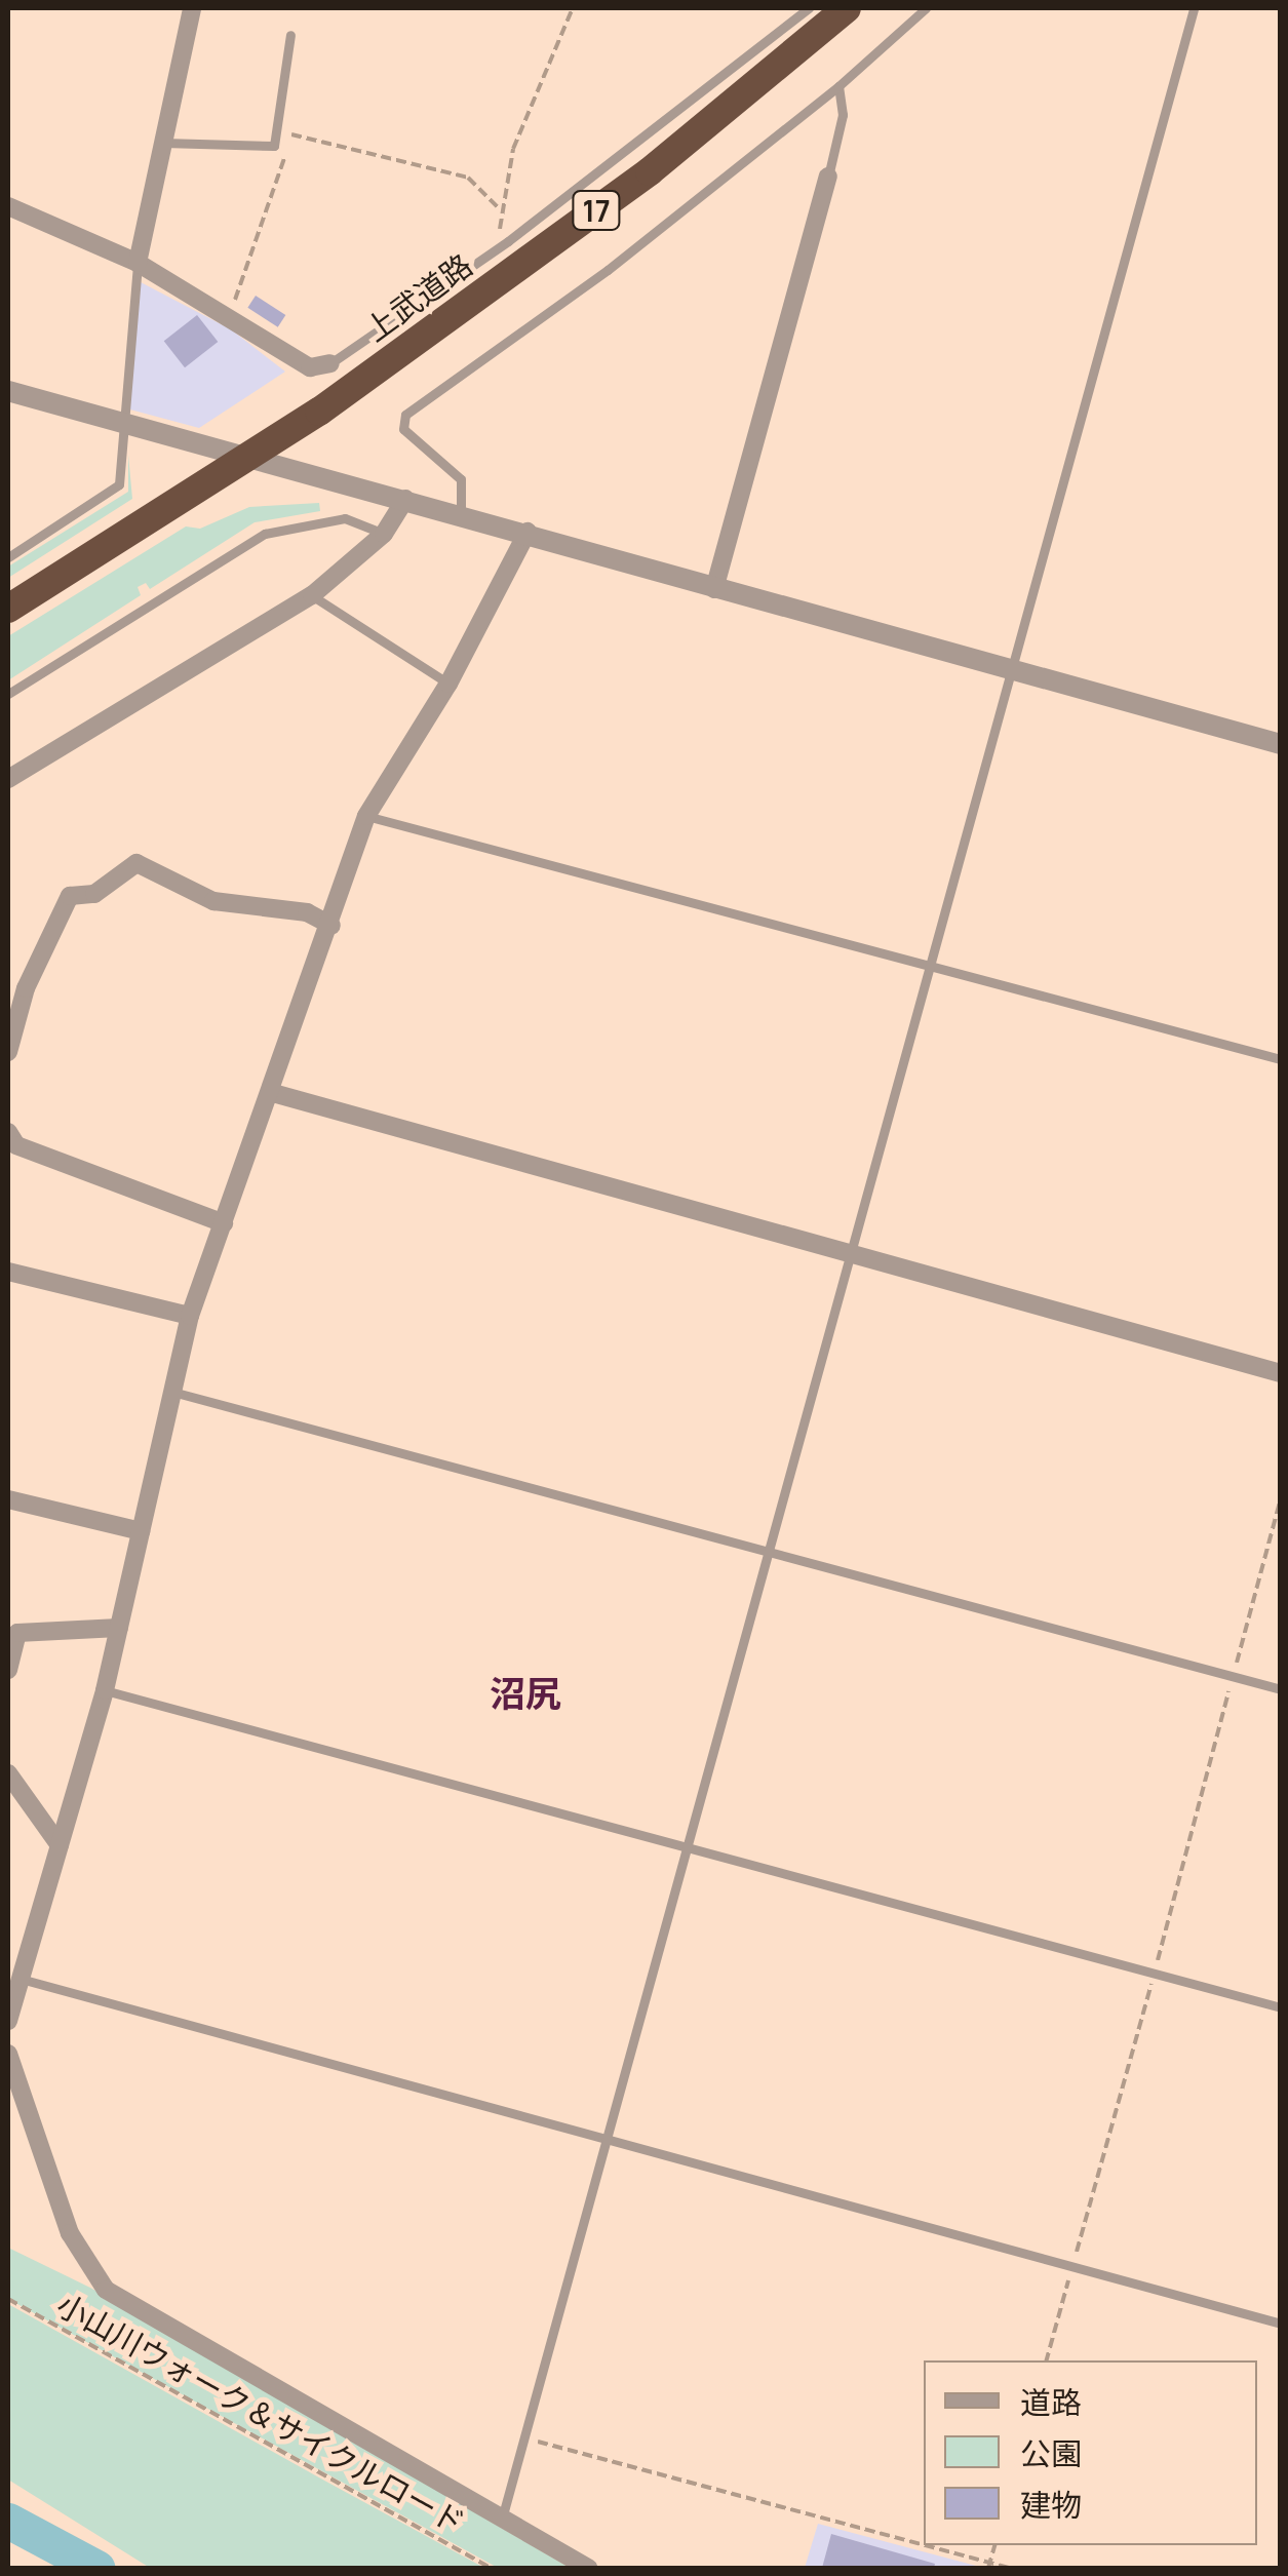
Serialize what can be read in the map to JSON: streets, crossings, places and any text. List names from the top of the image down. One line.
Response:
{"streets":{"highway":["17","上武道路"],"path":["小山川ウォーク＆サイクルロード"]},"districts":["沼尻"],"legend":["道路","公園","建物"]}
